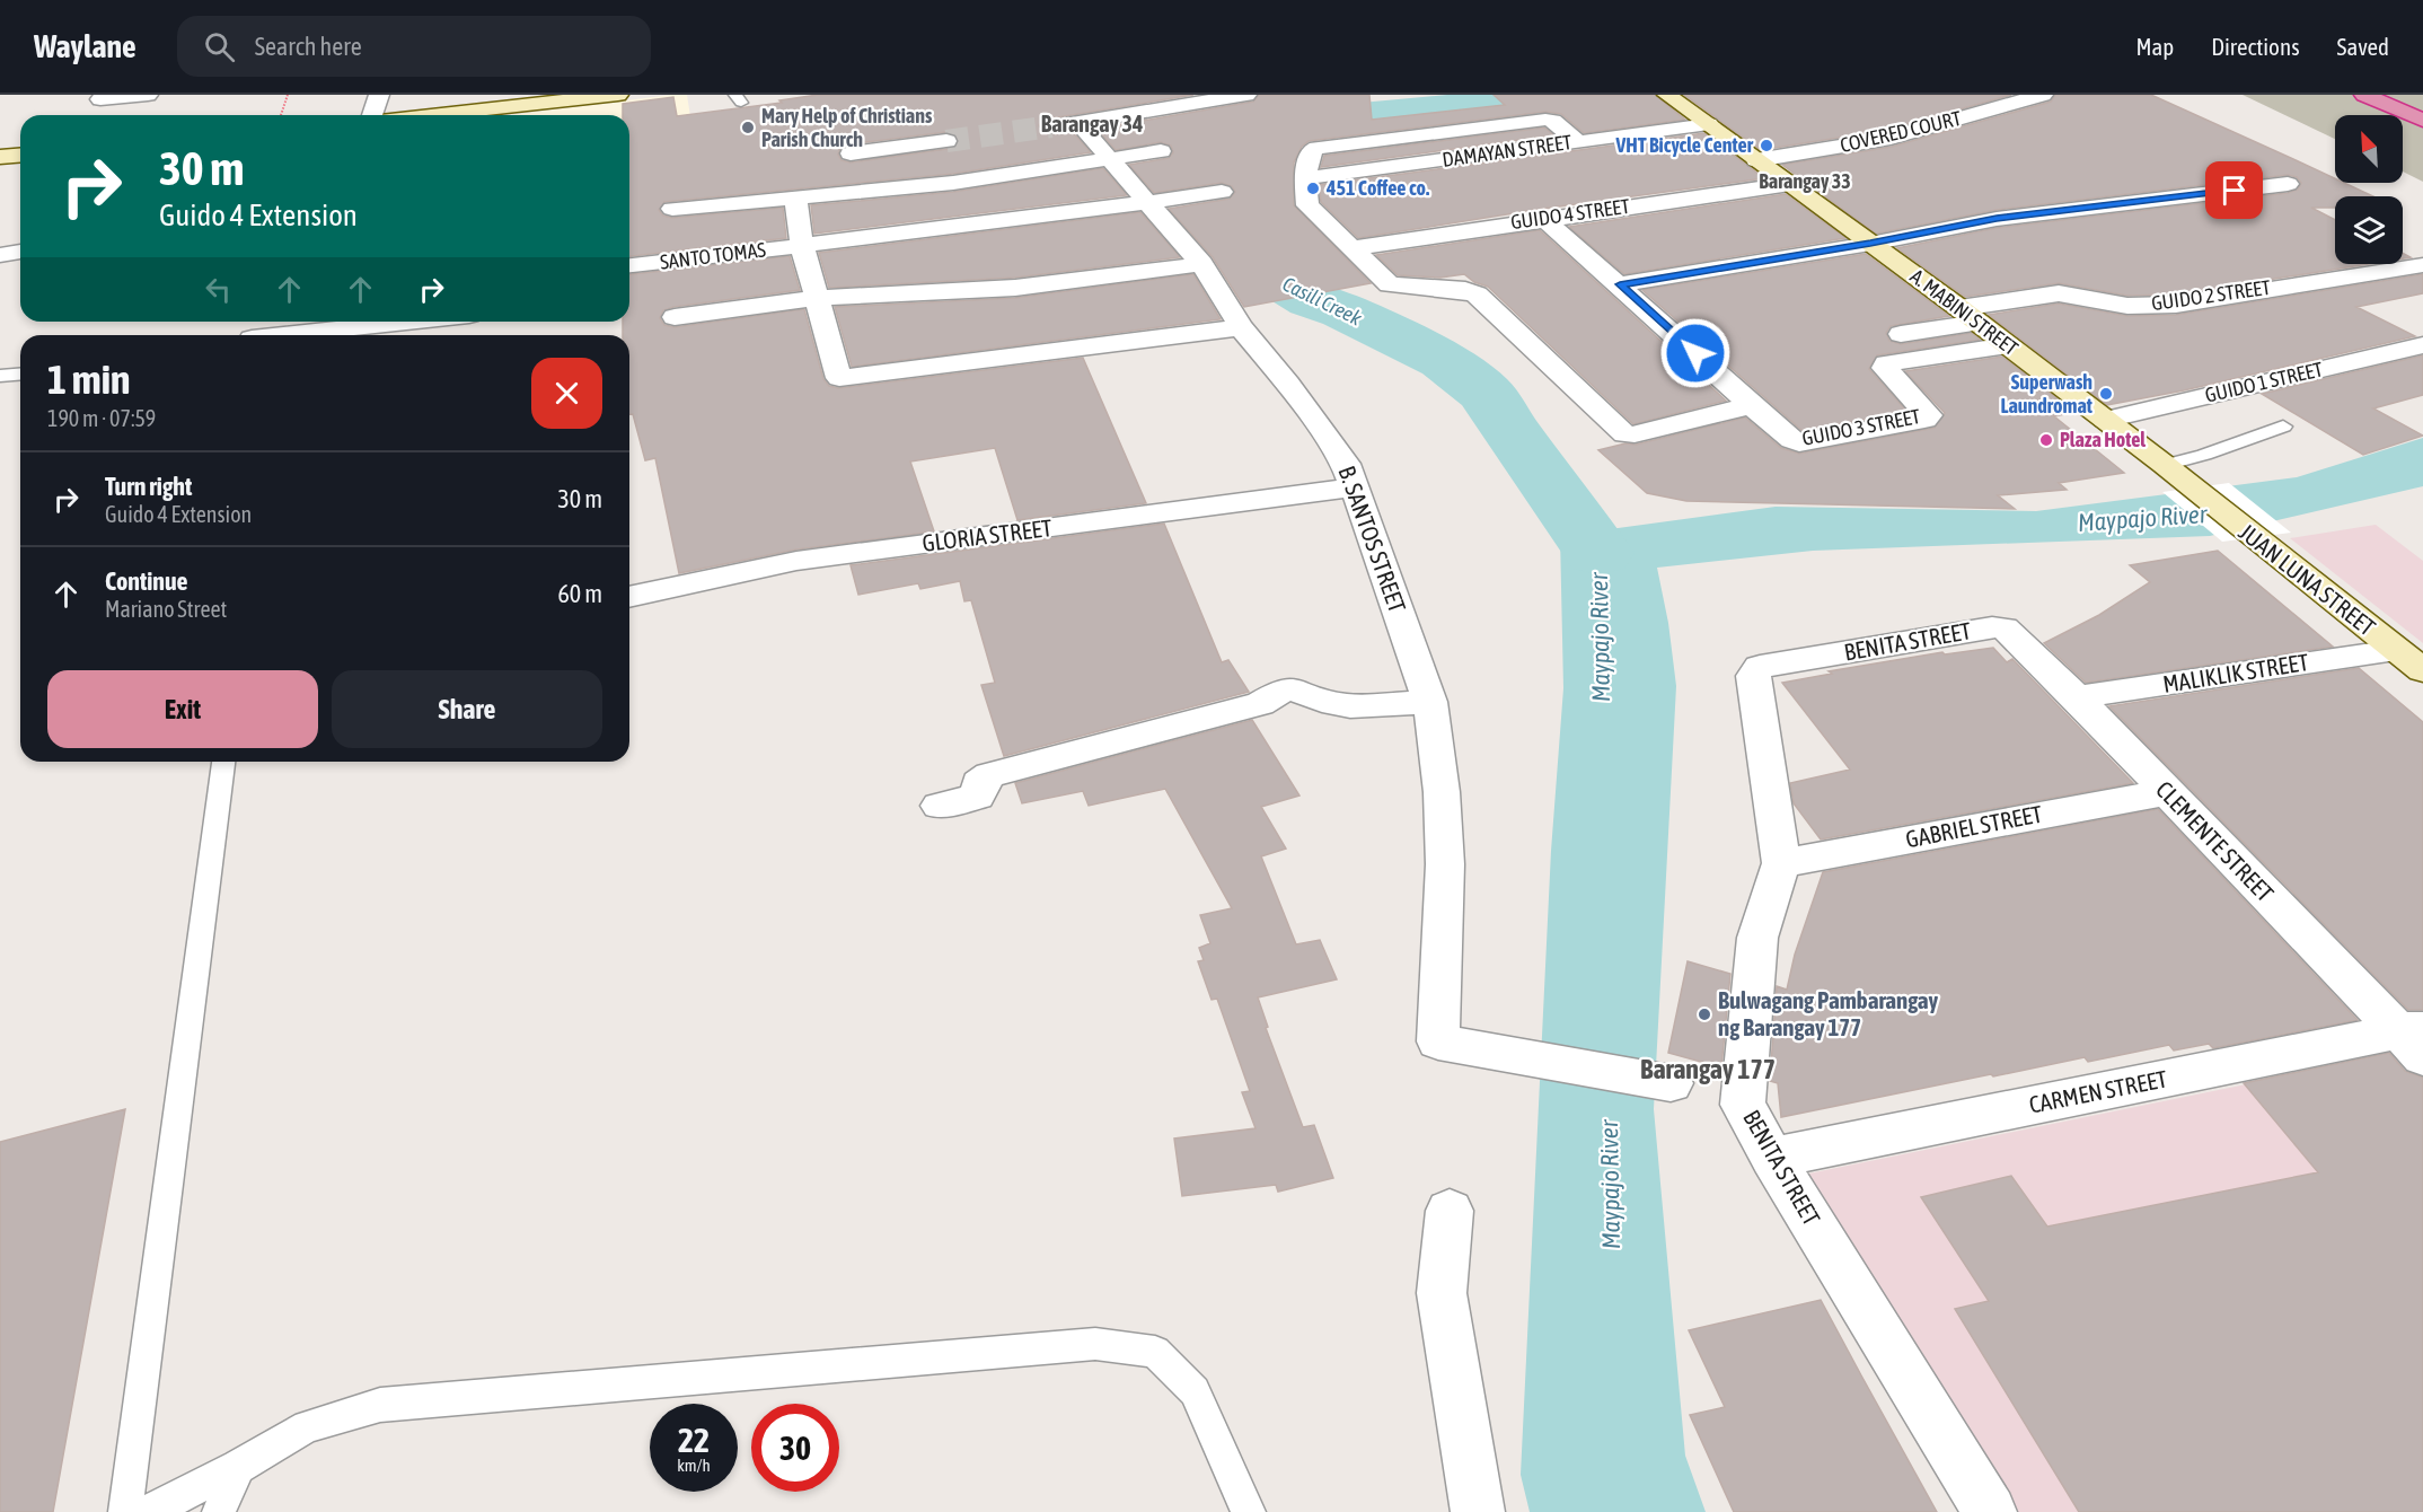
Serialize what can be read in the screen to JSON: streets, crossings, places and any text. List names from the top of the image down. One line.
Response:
{"streets":{"main road":["A. MABINI STREET","JUAN LUNA STREET"],"street":["COVERED COURT","DAMAYAN STREET","GUIDO 4 STREET","SANTO TOMAS","GUIDO 2 STREET","GUIDO 1 STREET","GUIDO 3 STREET","GLORIA STREET","B. SANTOS STREET","BENITA STREET","MALIKLIK STREET","GABRIEL STREET","CLEMENTE STREET","CARMEN STREET"]},"crossings":[["COVERED COURT","A. MABINI STREET"],["DAMAYAN STREET","GUIDO 4 STREET"],["DAMAYAN STREET","A. MABINI STREET"],["GUIDO 4 STREET","A. MABINI STREET"],["SANTO TOMAS","B. SANTOS STREET"],["GUIDO 2 STREET","A. MABINI STREET"],["A. MABINI STREET","GUIDO 1 STREET"],["A. MABINI STREET","GUIDO 3 STREET"],["A. MABINI STREET","JUAN LUNA STREET"],["GLORIA STREET","B. SANTOS STREET"],["JUAN LUNA STREET","MALIKLIK STREET"],["BENITA STREET","GABRIEL STREET"],["BENITA STREET","CLEMENTE STREET"],["BENITA STREET","CARMEN STREET"],["MALIKLIK STREET","CLEMENTE STREET"],["GABRIEL STREET","CLEMENTE STREET"],["CLEMENTE STREET","CARMEN STREET"]],"districts":["Barangay 34","Barangay 33","Barangay 177"],"water":["Casili Creek","Maypajo River"],"places":["Mary Help of Christians Parish Church","VHT Bicycle Center","451 Coffee co.","Superwash Laundromat","Plaza Hotel","Bulwagang Pambarangay ng Barangay 177"],"north":"top left","page":{"header":"Waylane","search":"Search here","nav":["Map","Directions","Saved"],"turn":["30 m","Guido 4 Extension"],"heading":["1 min","190 m · 07:59"],"list":[{"name":"Turn right","note":"Guido 4 Extension","value":"30 m"},{"name":"Continue","note":"Mariano Street","value":"60 m"}],"buttons":["Exit","Share"],"speed":"22 km/h","limit":"30"}}
